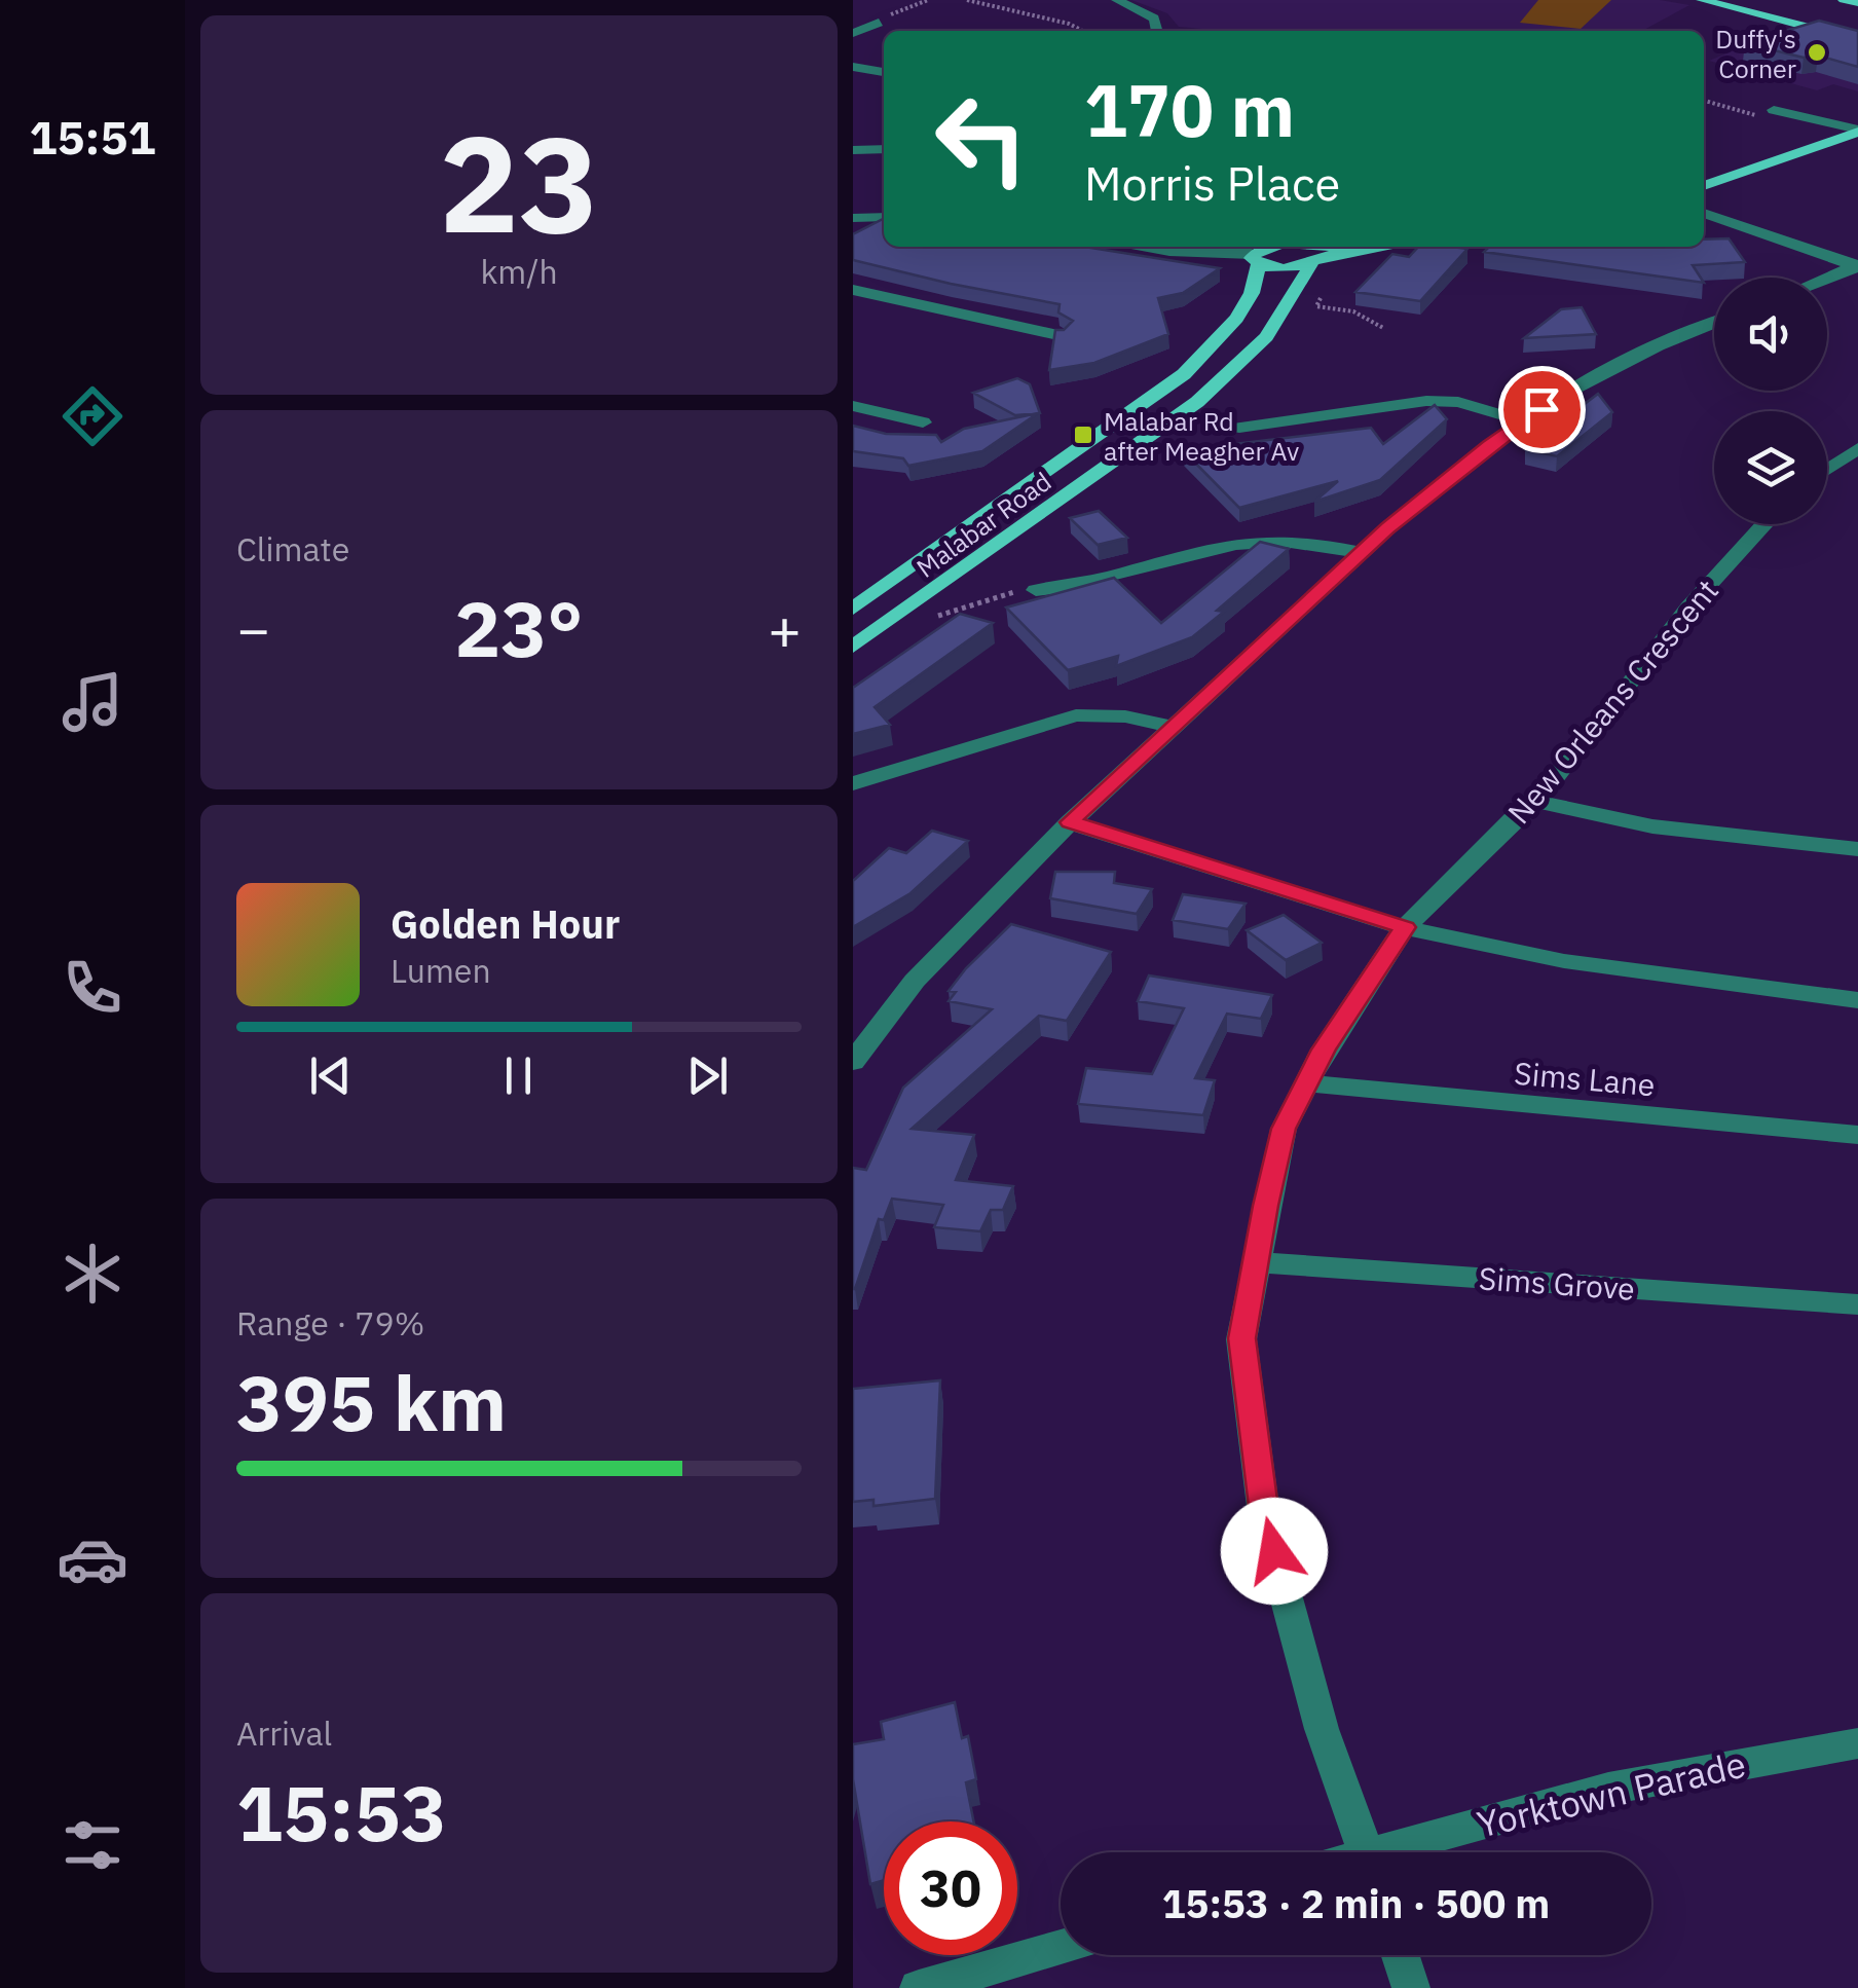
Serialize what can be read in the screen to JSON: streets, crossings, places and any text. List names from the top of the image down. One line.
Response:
{"streets":{"main road":["Malabar Road"],"street":["New Orleans Crescent","Sims Lane","Sims Grove","Yorktown Parade"]},"crossings":[["New Orleans Crescent","Sims Lane"],["New Orleans Crescent","Sims Grove"]],"places":{"other":["Duffy's Corner"],"transit":["Malabar Rd after Meagher Av"]},"page":{"tabs":"15:51","tile":[["23","km/h"],"Climate",["Range · 79%","395 km"],["Arrival","15:53"]],"turn":["170 m","Morris Place"],"heat":["−","23°","+"],"song":["Golden Hour","Lumen"],"limit":"30","trip":"15:53 · 2 min · 500 m"}}
